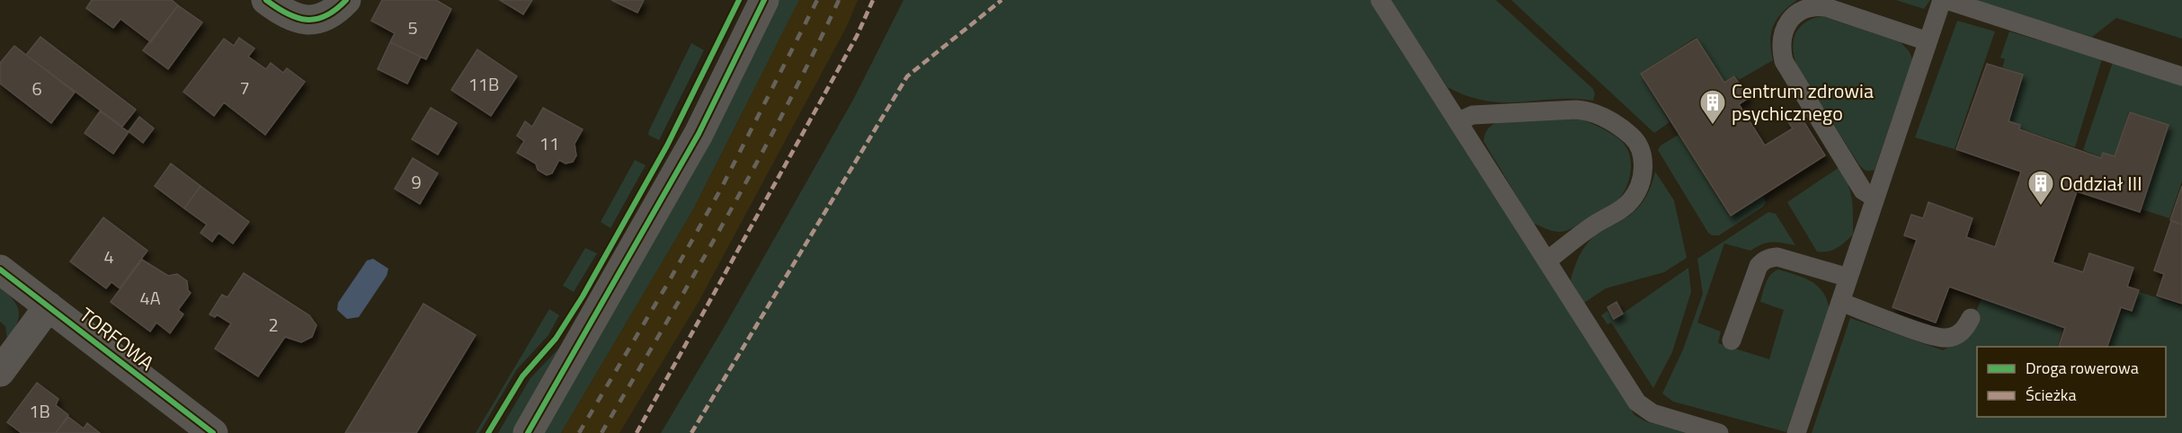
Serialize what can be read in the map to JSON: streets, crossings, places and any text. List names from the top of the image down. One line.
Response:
{"streets":{"street":["TORFOWA"]},"places":{"building":["Centrum zdrowia psychicznego","Oddział III"]},"house_numbers":["5","11B","7","6","11","9","4","4A","2","1B"],"legend":["Droga rowerowa","Ścieżka"]}
